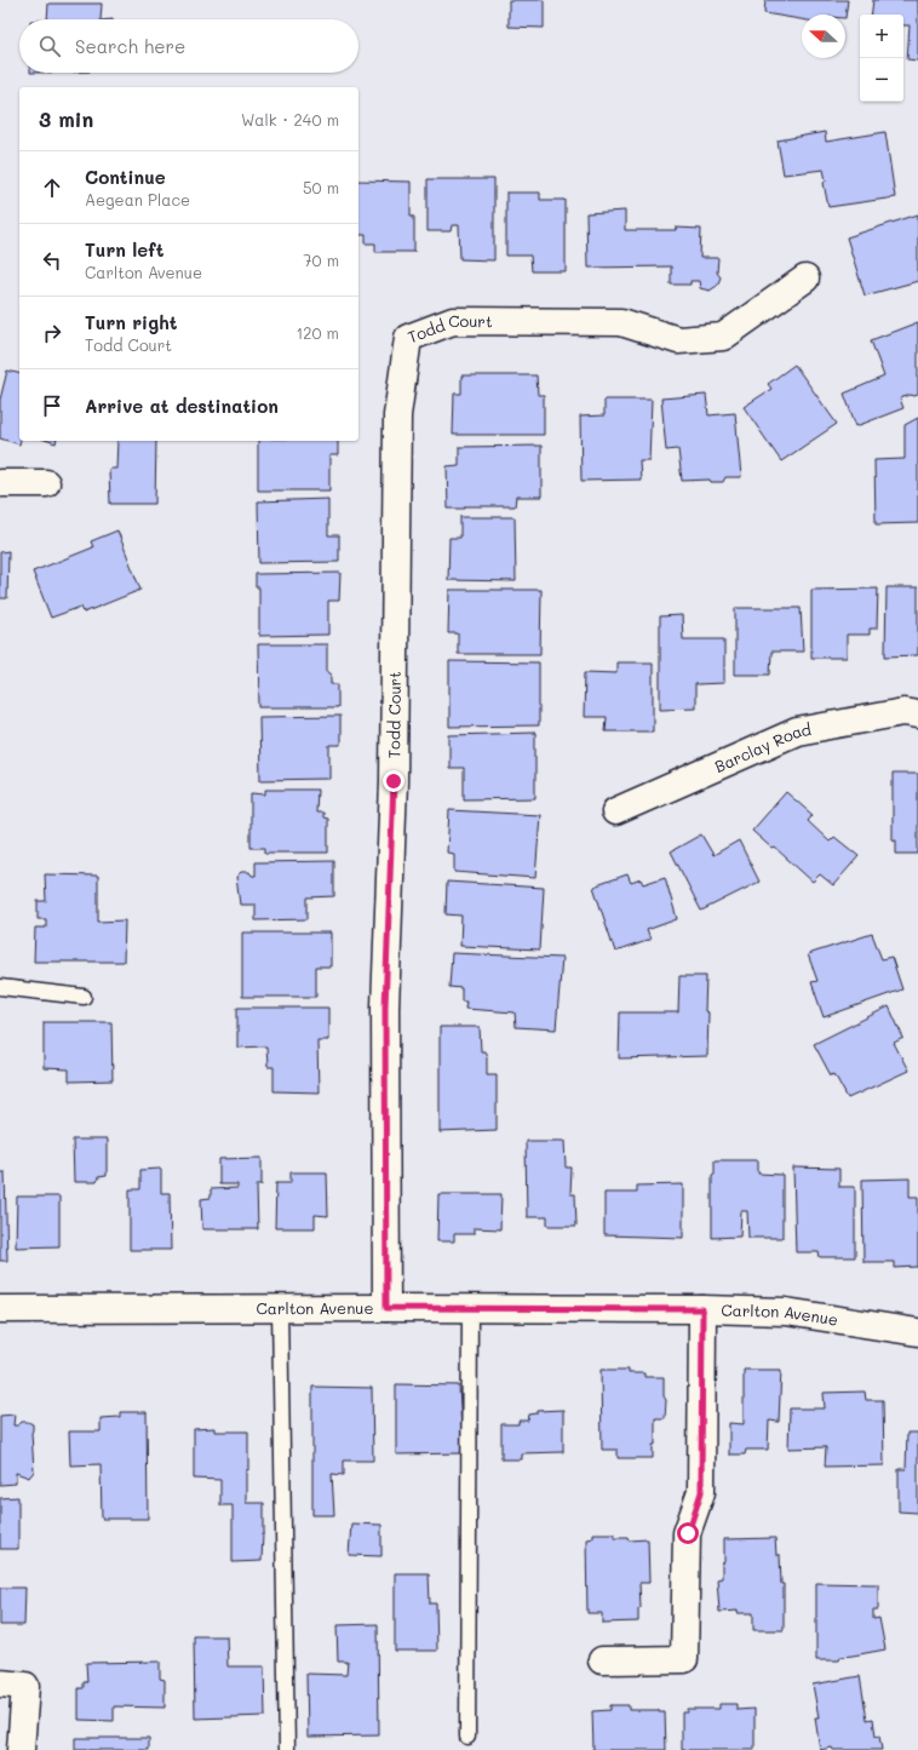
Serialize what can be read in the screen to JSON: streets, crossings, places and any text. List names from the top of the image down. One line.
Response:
{"streets":{"street":["Todd Court","Barclay Road","Carlton Avenue"]},"crossings":[["Todd Court","Carlton Avenue"]],"north":"left","page":{"map_buttons":["+","−"],"search":"Search here","heading":["3 min","Walk · 240 m"],"list":[["Continue","Aegean Place","50 m"],["Turn left","Carlton Avenue","70 m"],["Turn right","Todd Court","120 m"],"Arrive at destination"]}}
